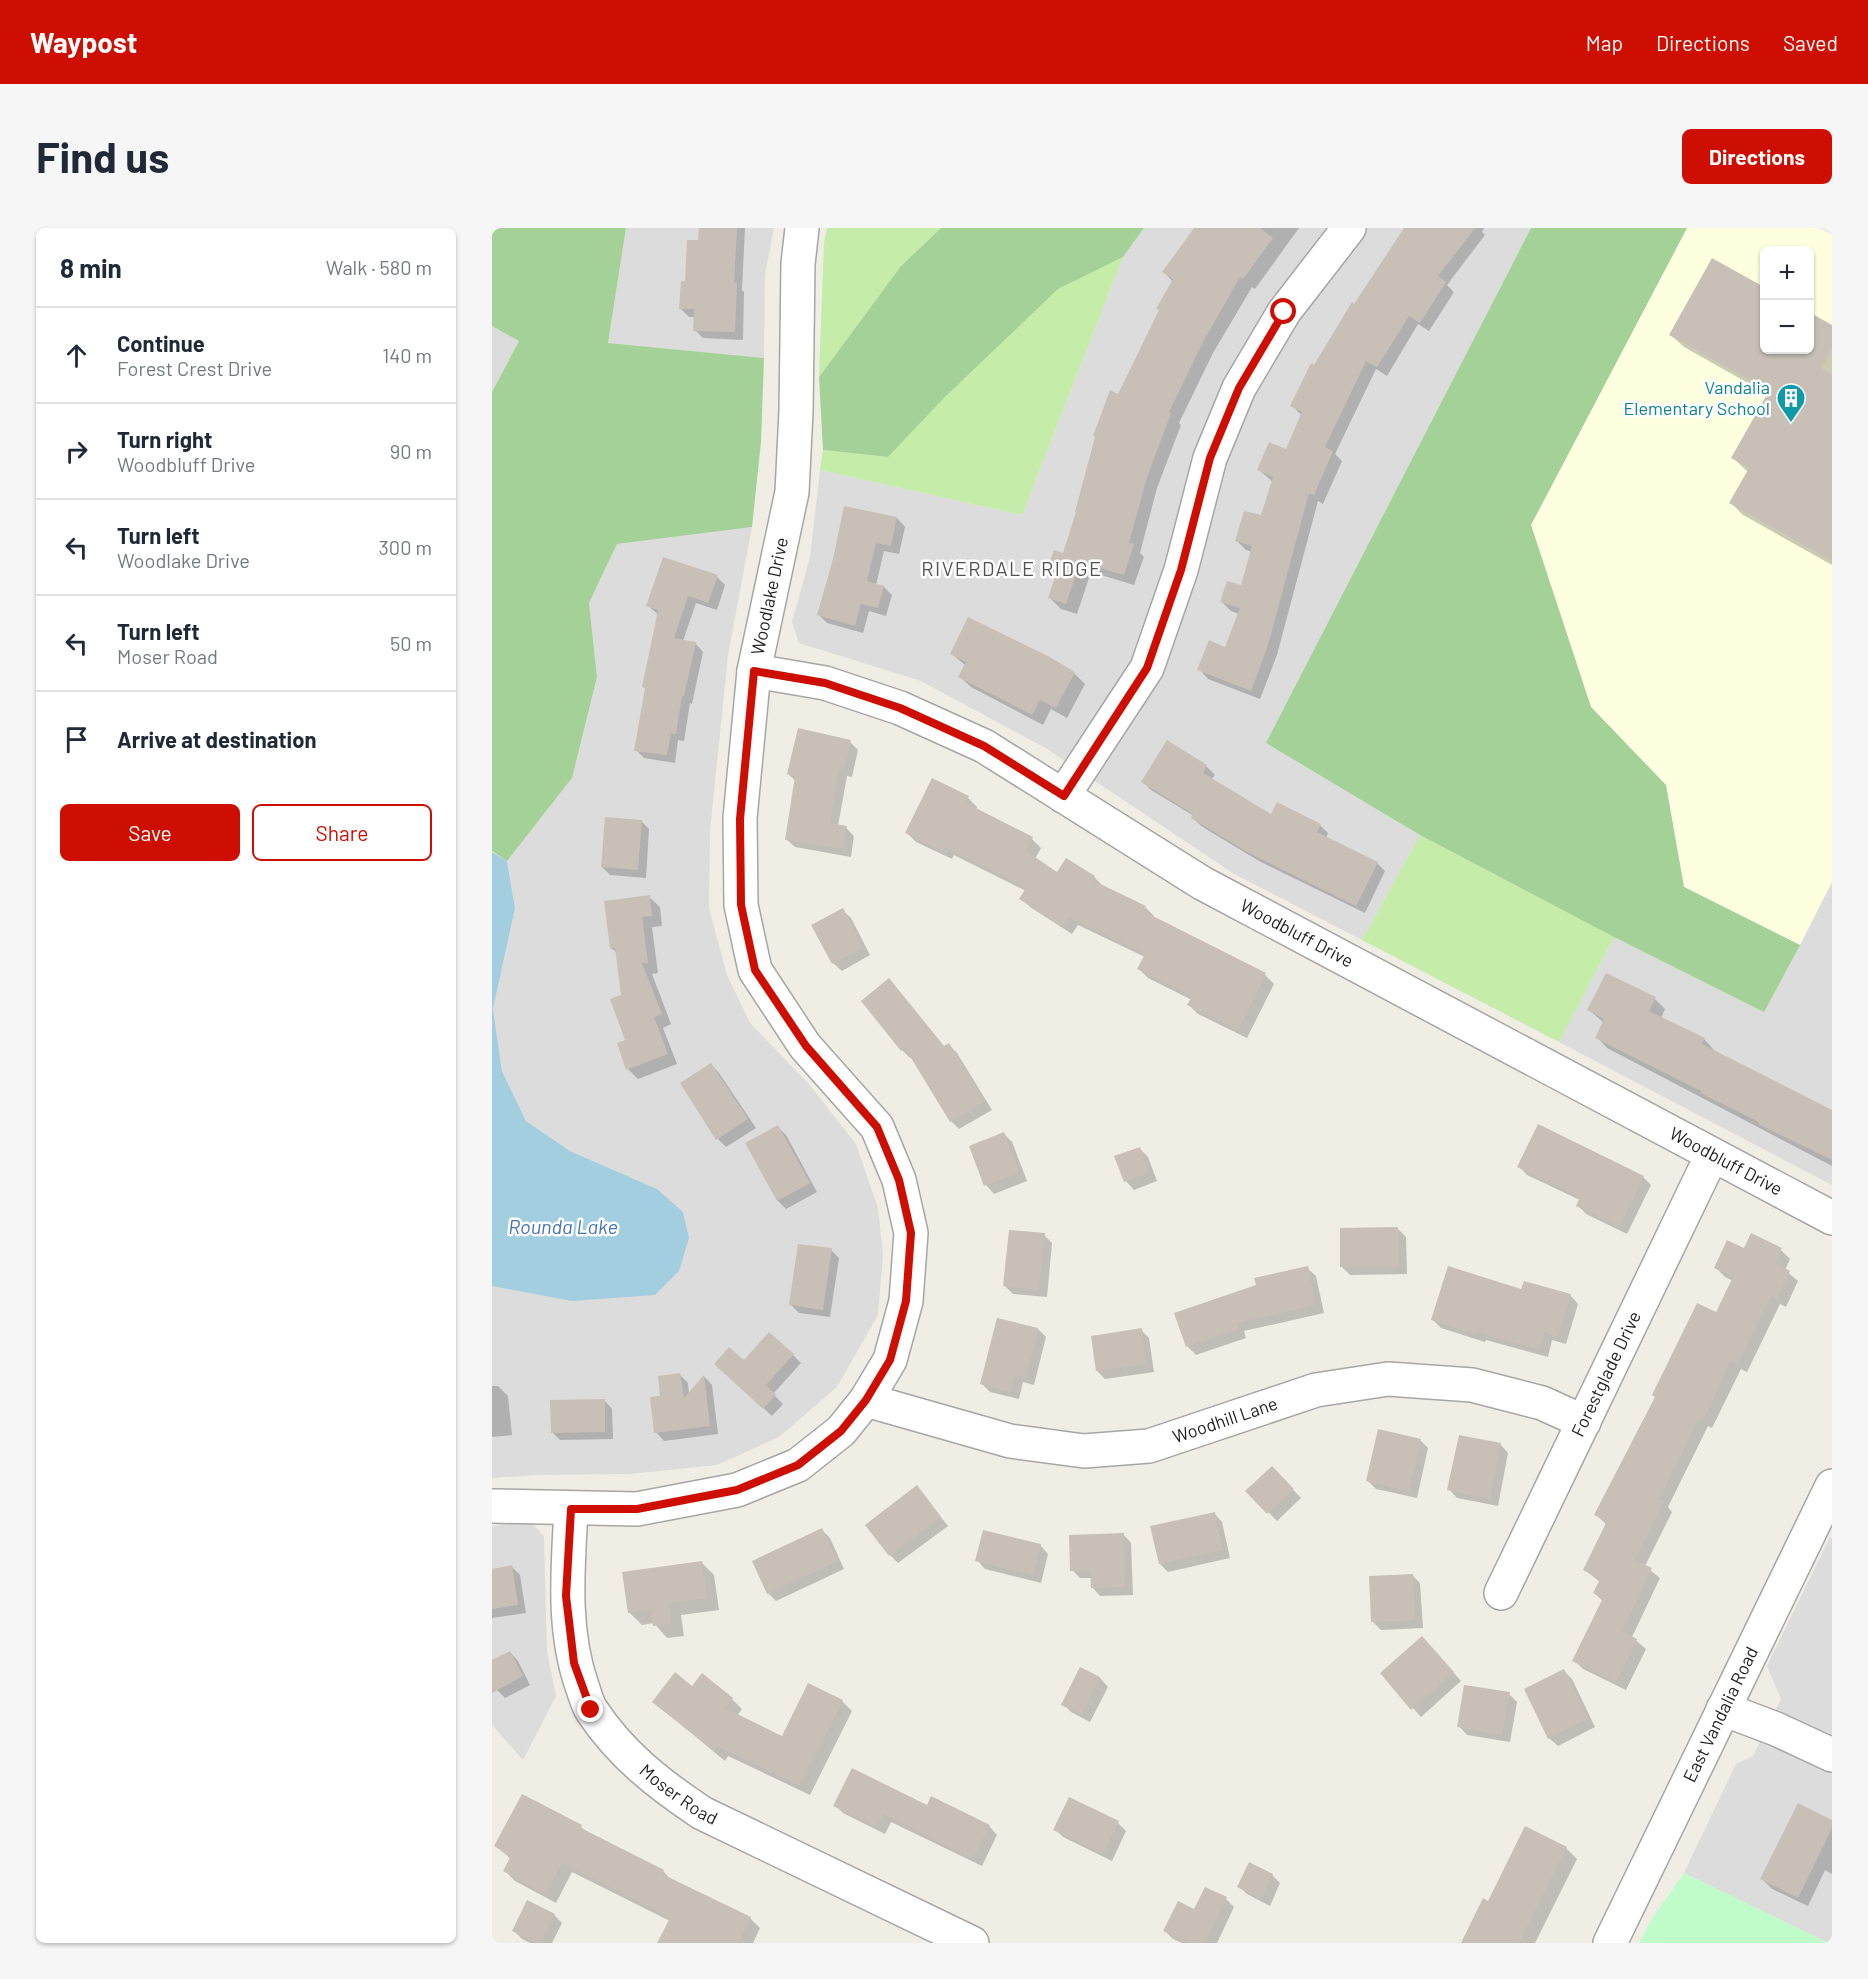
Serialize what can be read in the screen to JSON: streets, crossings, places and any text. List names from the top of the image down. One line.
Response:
{"streets":{"street":["Woodlake Drive","Woodbluff Drive","Forestglade Drive","Woodhill Lane","East Vandalia Road","Moser Road"]},"crossings":[["Woodlake Drive","Woodbluff Drive"],["Woodlake Drive","Woodhill Lane"],["Woodlake Drive","Moser Road"],["Woodbluff Drive","Forestglade Drive"],["Forestglade Drive","Woodhill Lane"]],"districts":["RIVERDALE RIDGE"],"water":["Rounda Lake"],"places":{"building":["Vandalia Elementary School"]},"page":{"header":"Waypost","nav":["Map","Directions","Saved"],"buttons":["Directions",["Save","Share"]],"title":"Find us","heading":["8 min","Walk · 580 m"],"map_buttons":["+","−"],"list":[["Continue","Forest Crest Drive","140 m"],["Turn right","Woodbluff Drive","90 m"],["Turn left","Woodlake Drive","300 m"],["Turn left","Moser Road","50 m"],"Arrive at destination"]}}
